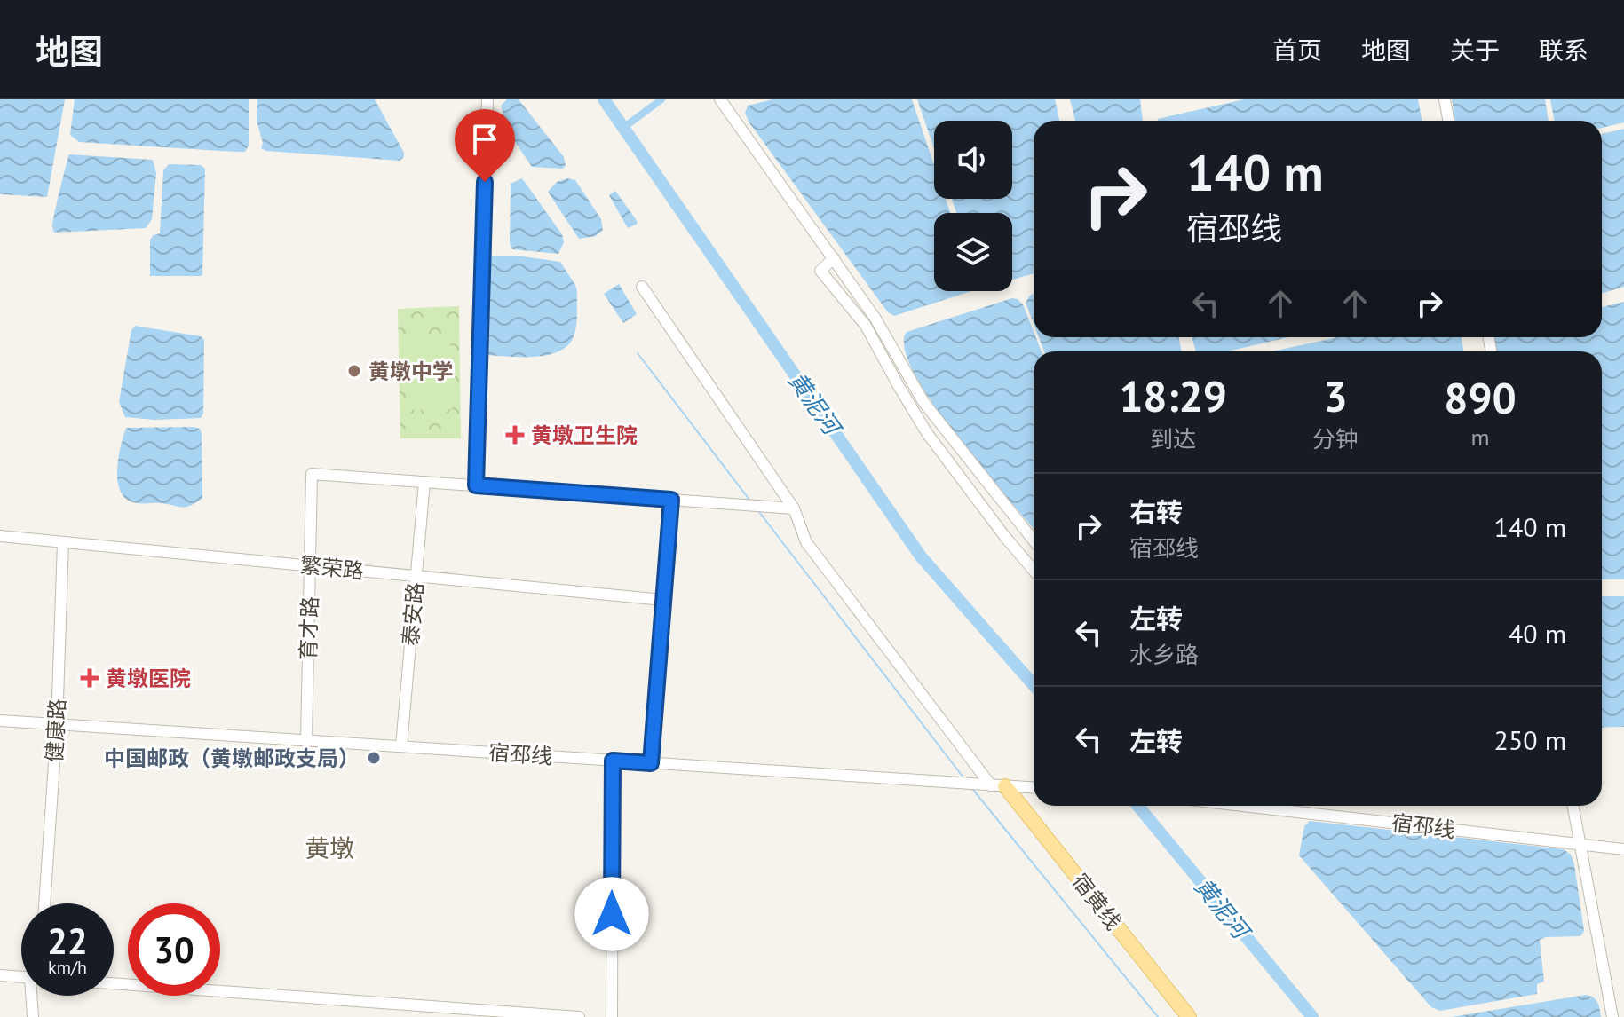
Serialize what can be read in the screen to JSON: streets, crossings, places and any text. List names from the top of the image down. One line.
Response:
{"streets":{"main road":["宿黄线"],"street":["繁荣路","泰安路","育才路","健康路","宿邳线"]},"crossings":[["繁荣路","泰安路"],["繁荣路","育才路"],["繁荣路","健康路"],["泰安路","育才路"],["泰安路","宿邳线"],["育才路","宿邳线"],["健康路","宿邳线"],["宿邳线","宿黄线"]],"districts":["黄墩"],"water":["黄泥河"],"places":{"other":["黄墩中学","中国邮政（黄墩邮政支局）"],"health":["黄墩卫生院","黄墩医院"]},"page":{"header":"地图","nav":["首页","地图","关于","联系"],"turn":["140 m","宿邳线"],"eta":["18:29","到达","3","分钟","890","m"],"list":[{"name":"右转","note":"宿邳线","value":"140 m"},{"name":"左转","note":"水乡路","value":"40 m"},{"name":"左转","value":"250 m"}],"speed":"22 km/h","limit":"30"}}
